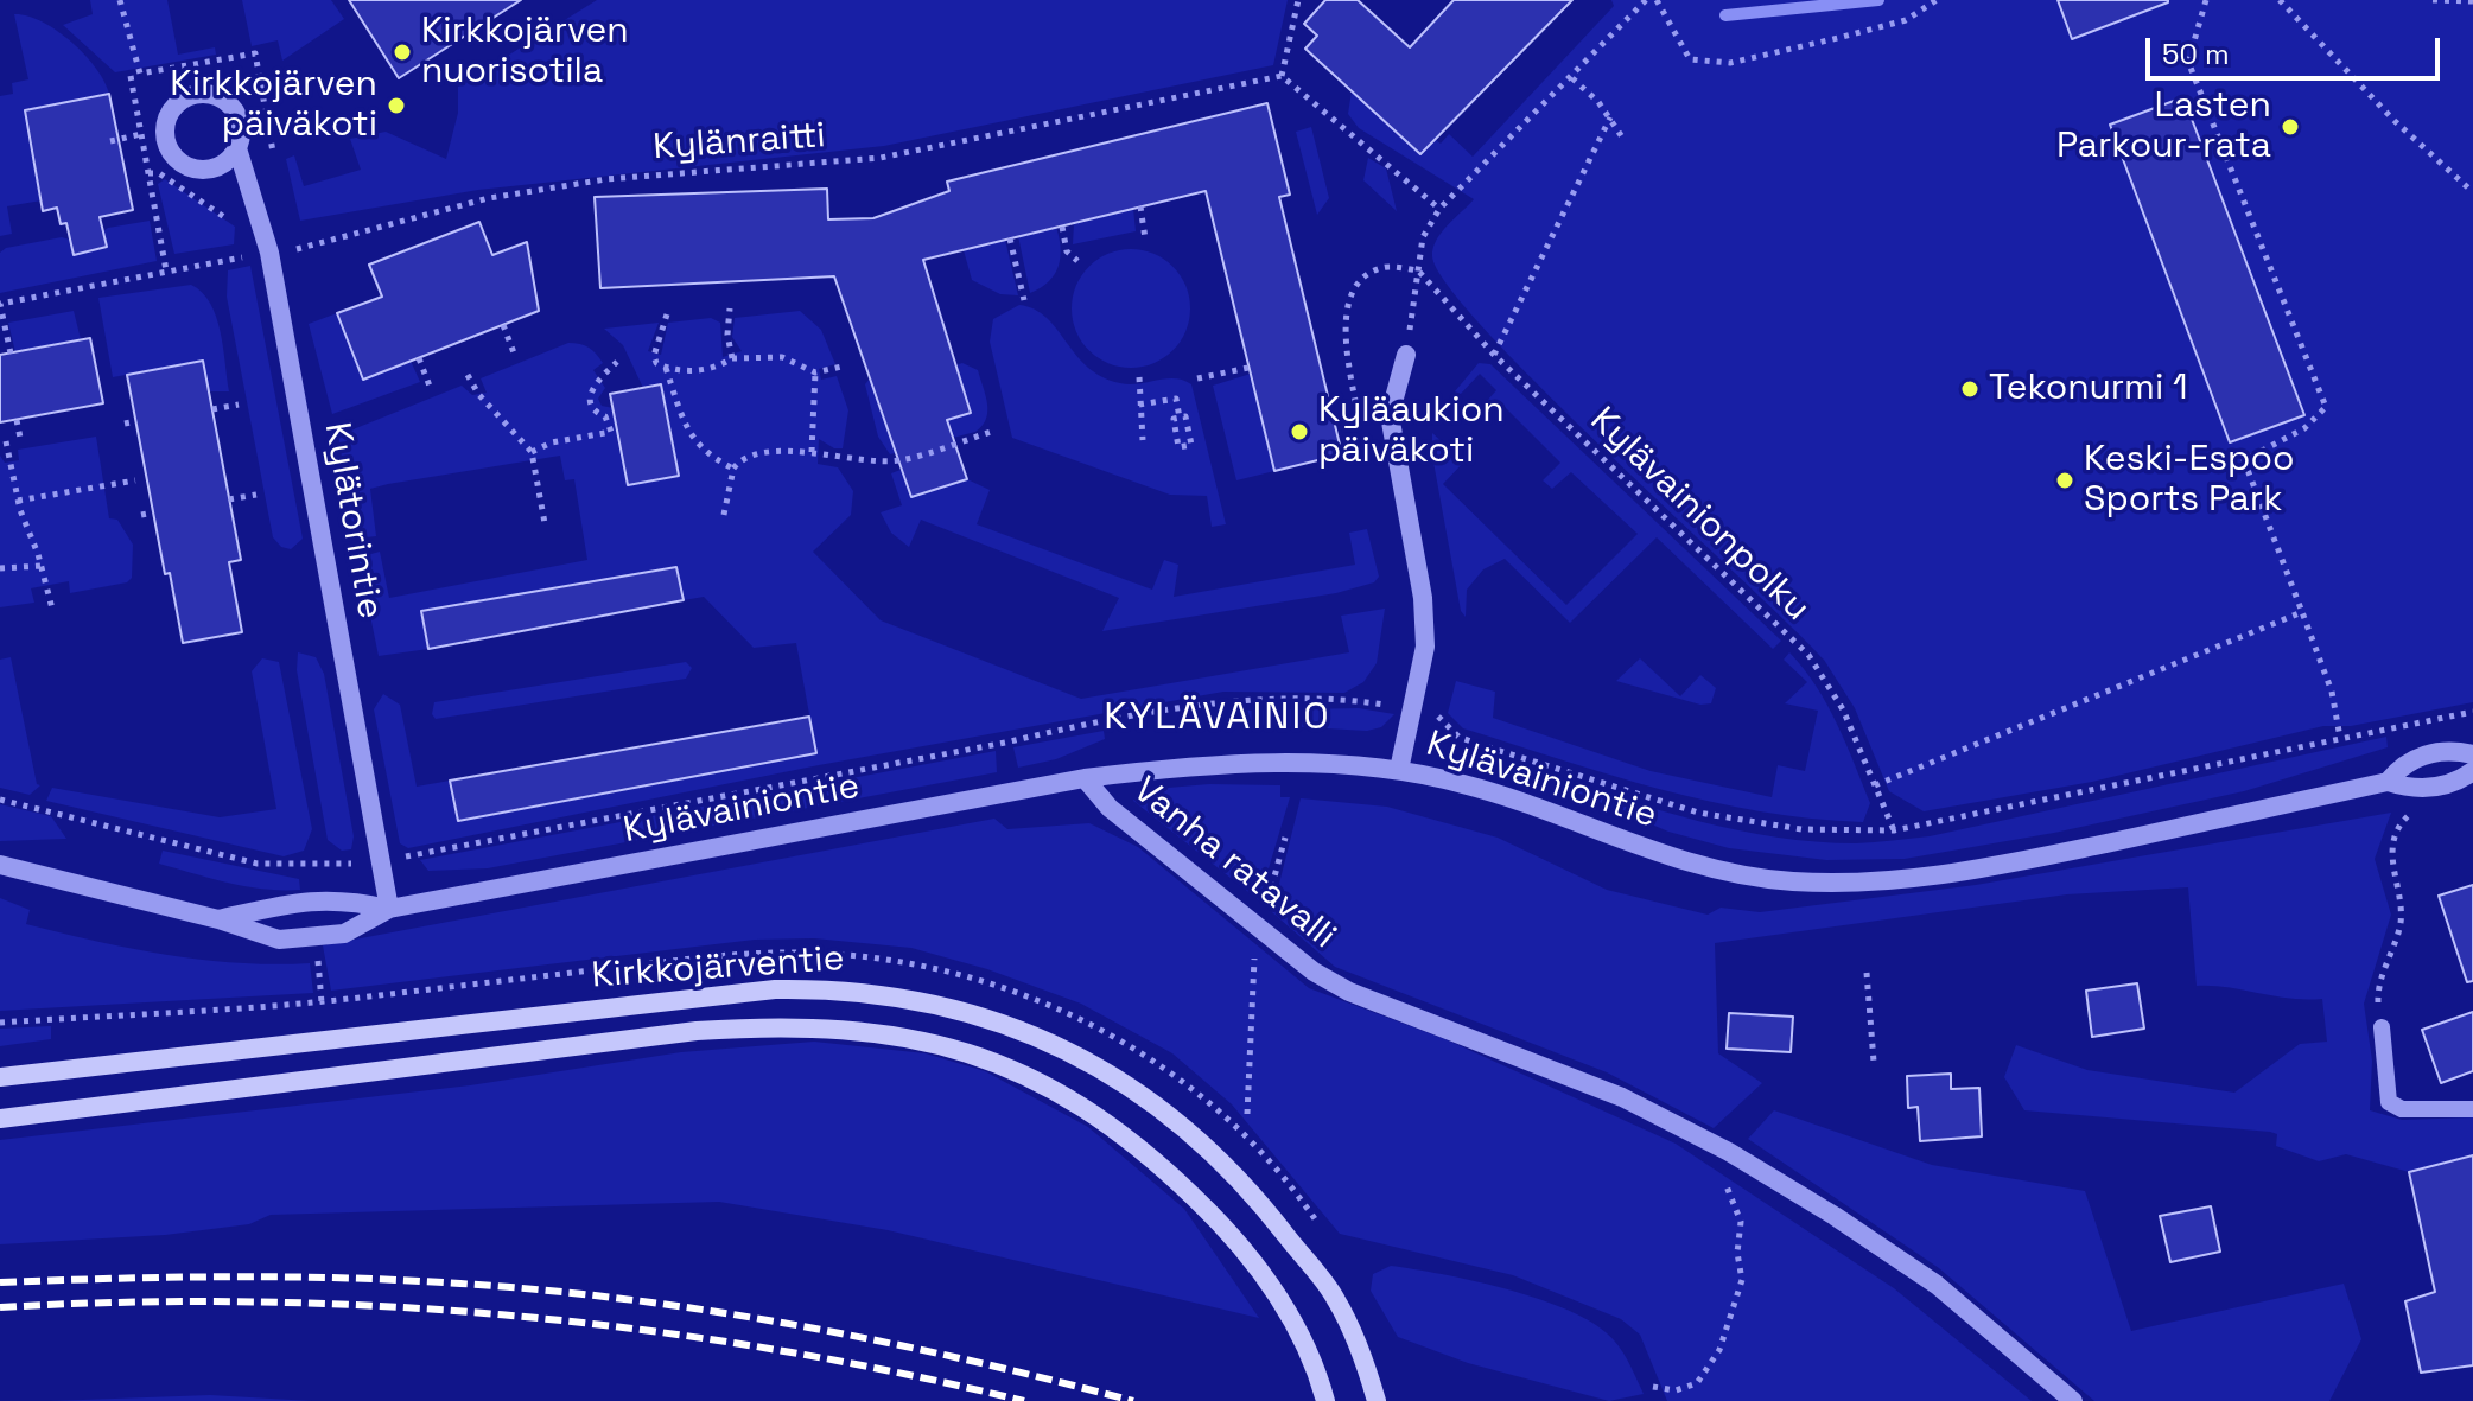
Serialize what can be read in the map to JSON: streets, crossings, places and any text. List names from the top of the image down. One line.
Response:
{"streets":{"main road":["Kirkkojärventie"],"street":["Kylätorintie","Kylävainiontie","Vanha ratavalli"],"path":["Kylänraitti","Kylävainionpolku"]},"crossings":[["Kylänraitti","Kylätorintie"],["Kylätorintie","Kylävainiontie"],["Kylävainiontie","Vanha ratavalli"]],"districts":["KYLÄVAINIO"],"places":["Kirkkojärven nuorisotila","Kirkkojärven päiväkoti","Lasten Parkour-rata","Tekonurmi 1","Kyläaukion päiväkoti","Keski-Espoo Sports Park"],"scale_bar":"50 m"}
